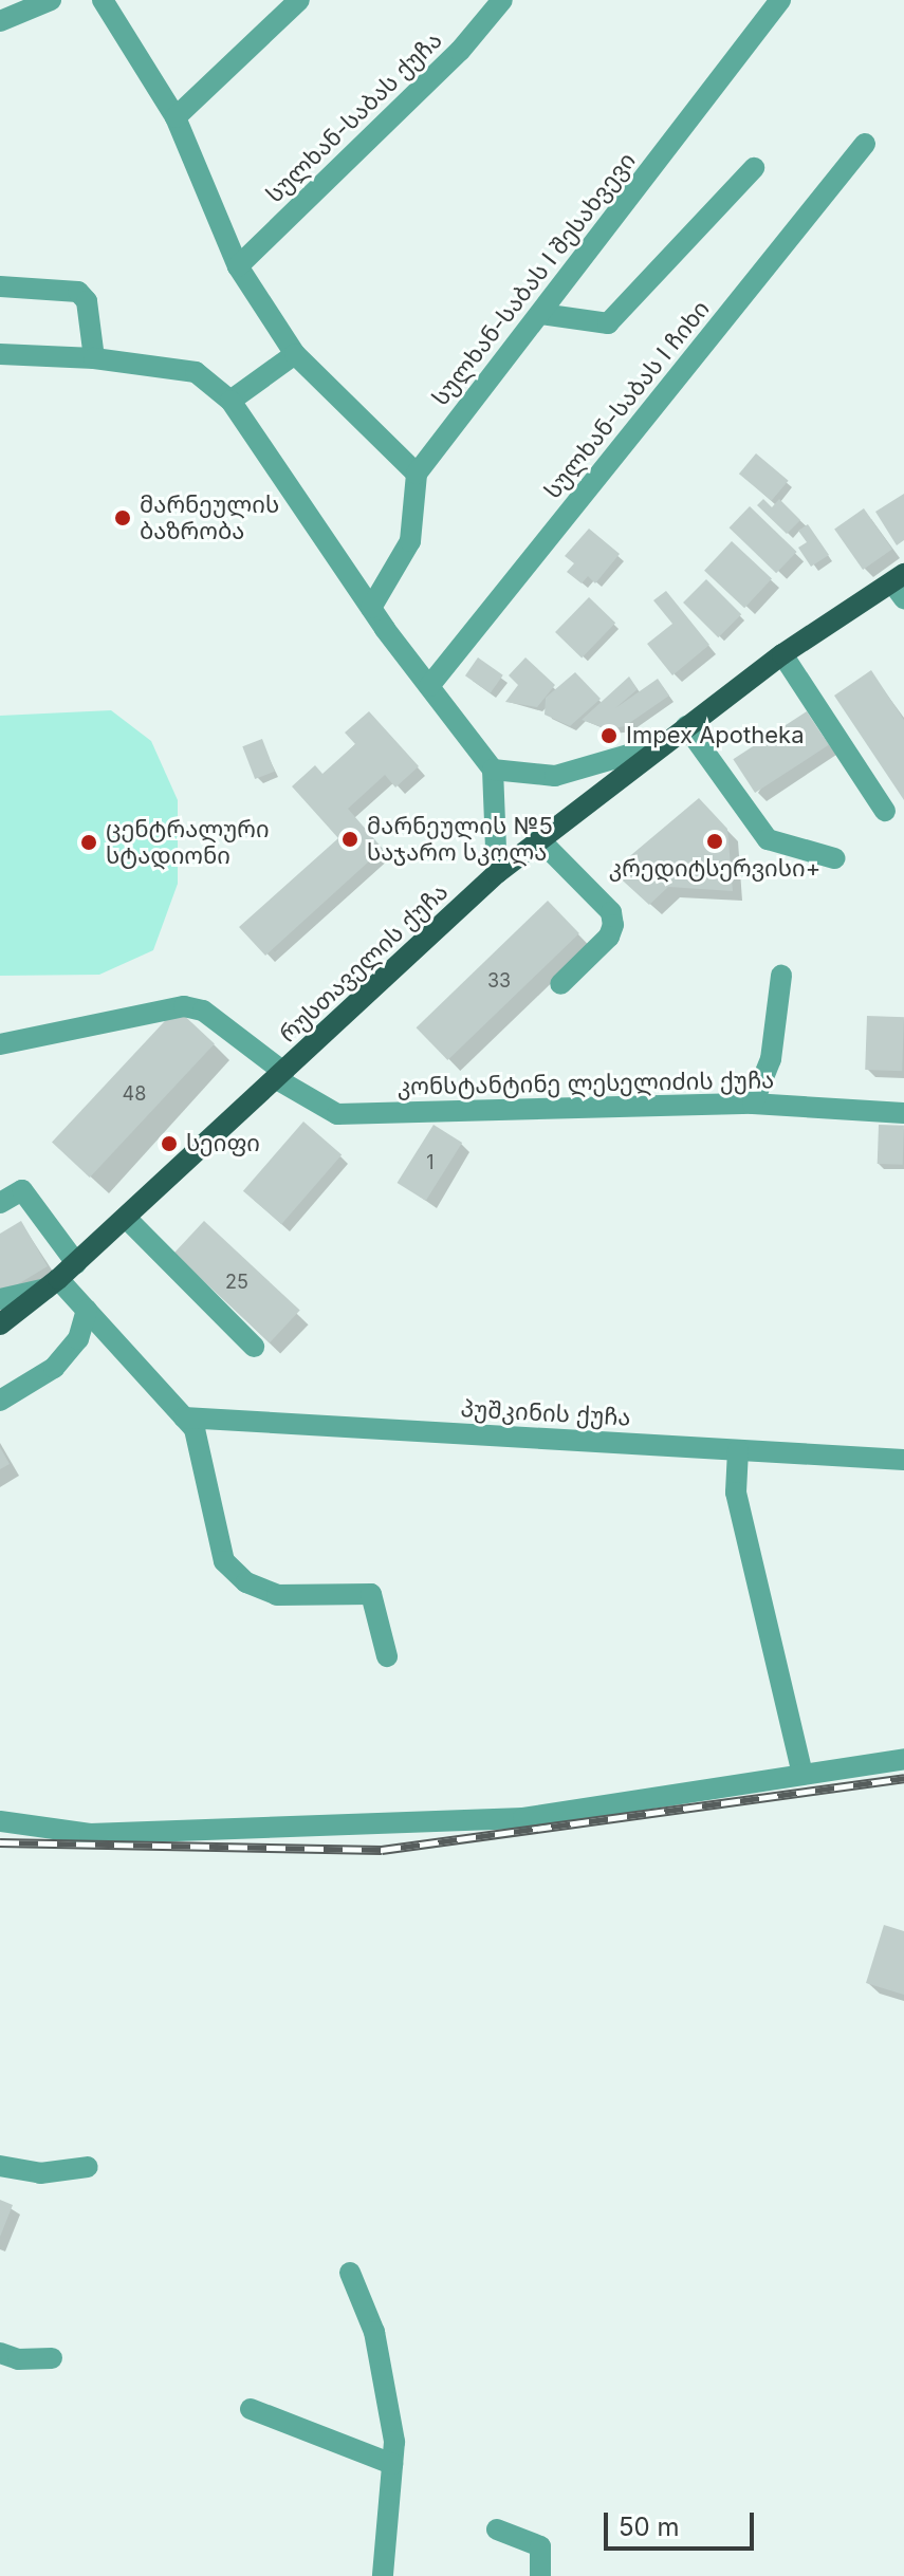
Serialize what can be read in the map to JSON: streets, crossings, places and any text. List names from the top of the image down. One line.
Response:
{"streets":{"main road":["რუსთაველის ქუჩა"],"street":["სულხან-საბას ქუჩა","სულხან-საბას I შესახვევი","სულხან-საბას I ჩიხი","კონსტანტინე ლესელიძის ქუჩა","პუშკინის ქუჩა"]},"crossings":[["რუსთაველის ქუჩა","კონსტანტინე ლესელიძის ქუჩა"]],"places":["მარნეულის ბაზრობა","Impex Apotheka","მარნეულის №5 საჯარო სკოლა","კრედიტსერვისი+","ცენტრალური სტადიონი","სეიფი"],"house_numbers":["33","48","1","25"],"scale_bar":"50 m"}
